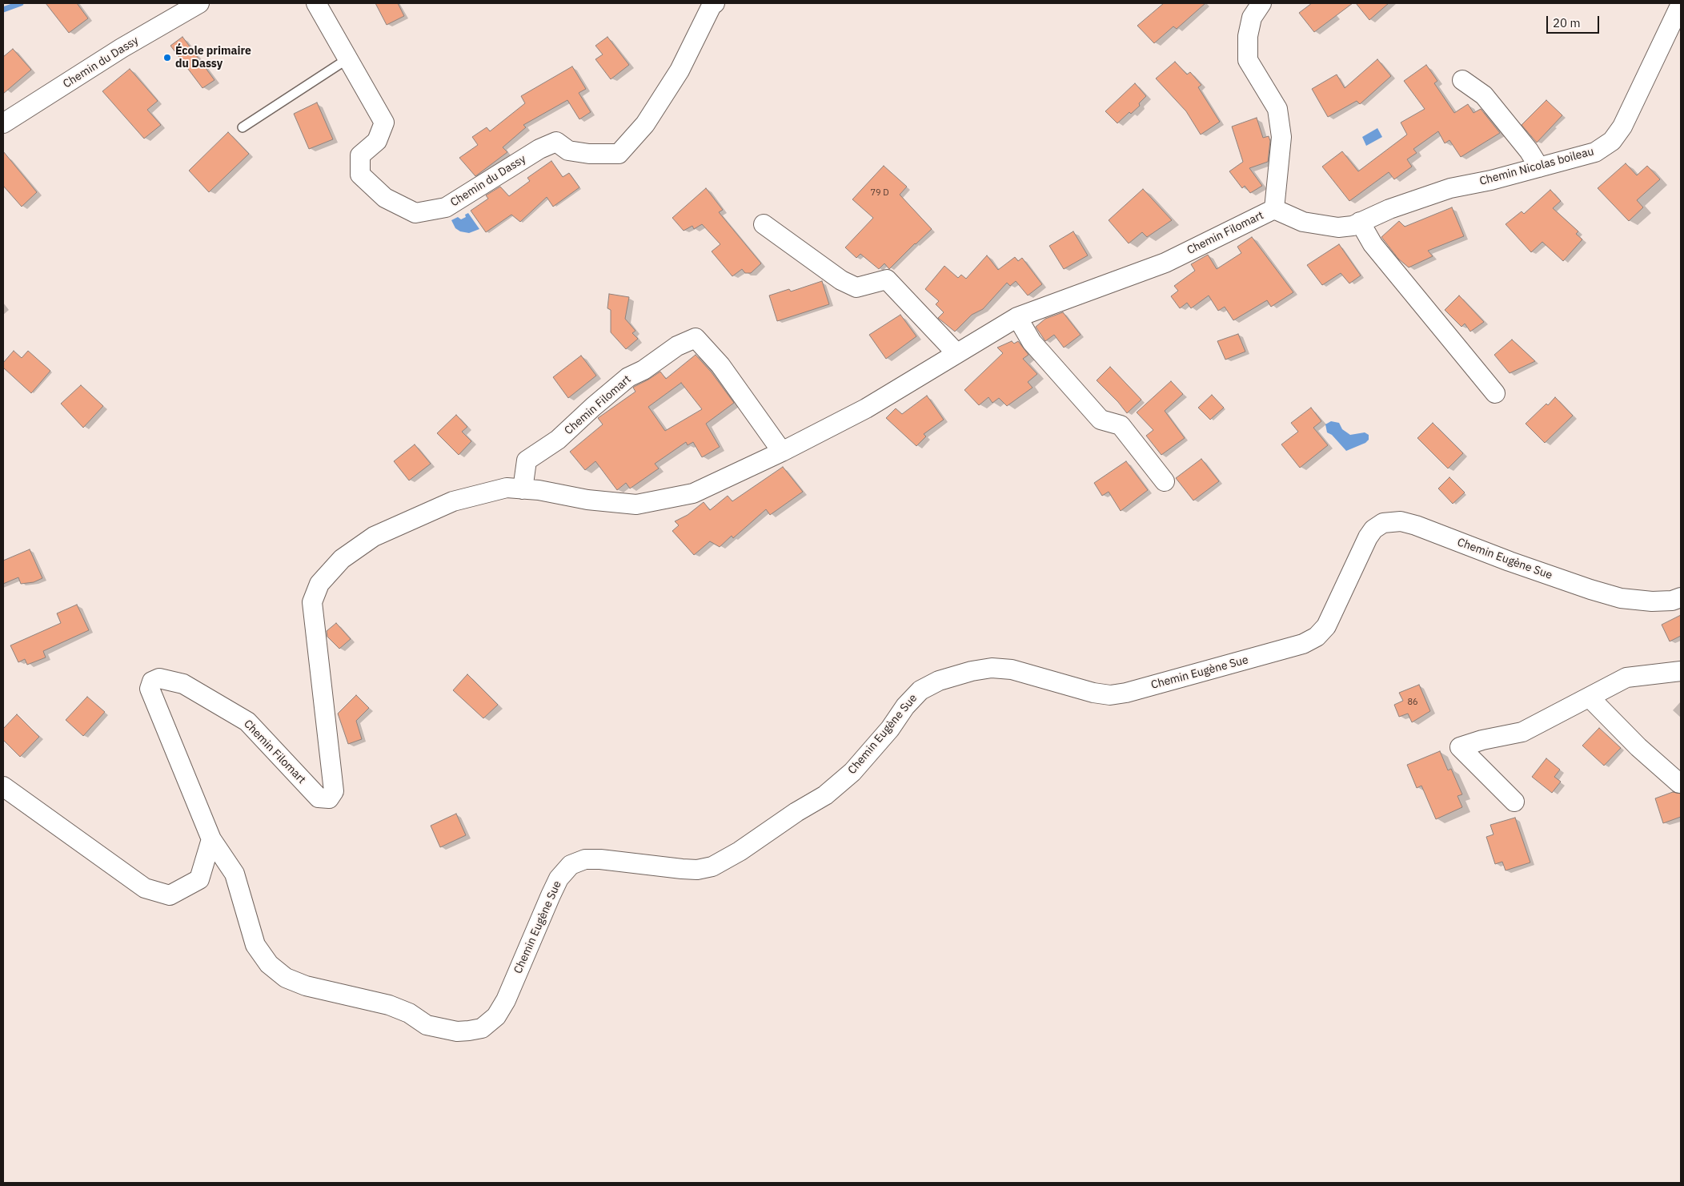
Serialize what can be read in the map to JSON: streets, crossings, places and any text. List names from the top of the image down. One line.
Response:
{"streets":{"street":["Chemin du Dassy","Chemin Nicolas boileau","Chemin Filomart","Chemin Eugène Sue"]},"crossings":[["Chemin Nicolas boileau","Chemin Filomart"],["Chemin Filomart","Chemin Eugène Sue"]],"places":["École primaire du Dassy"],"house_numbers":["79 D","86"],"scale_bar":"20 m"}
